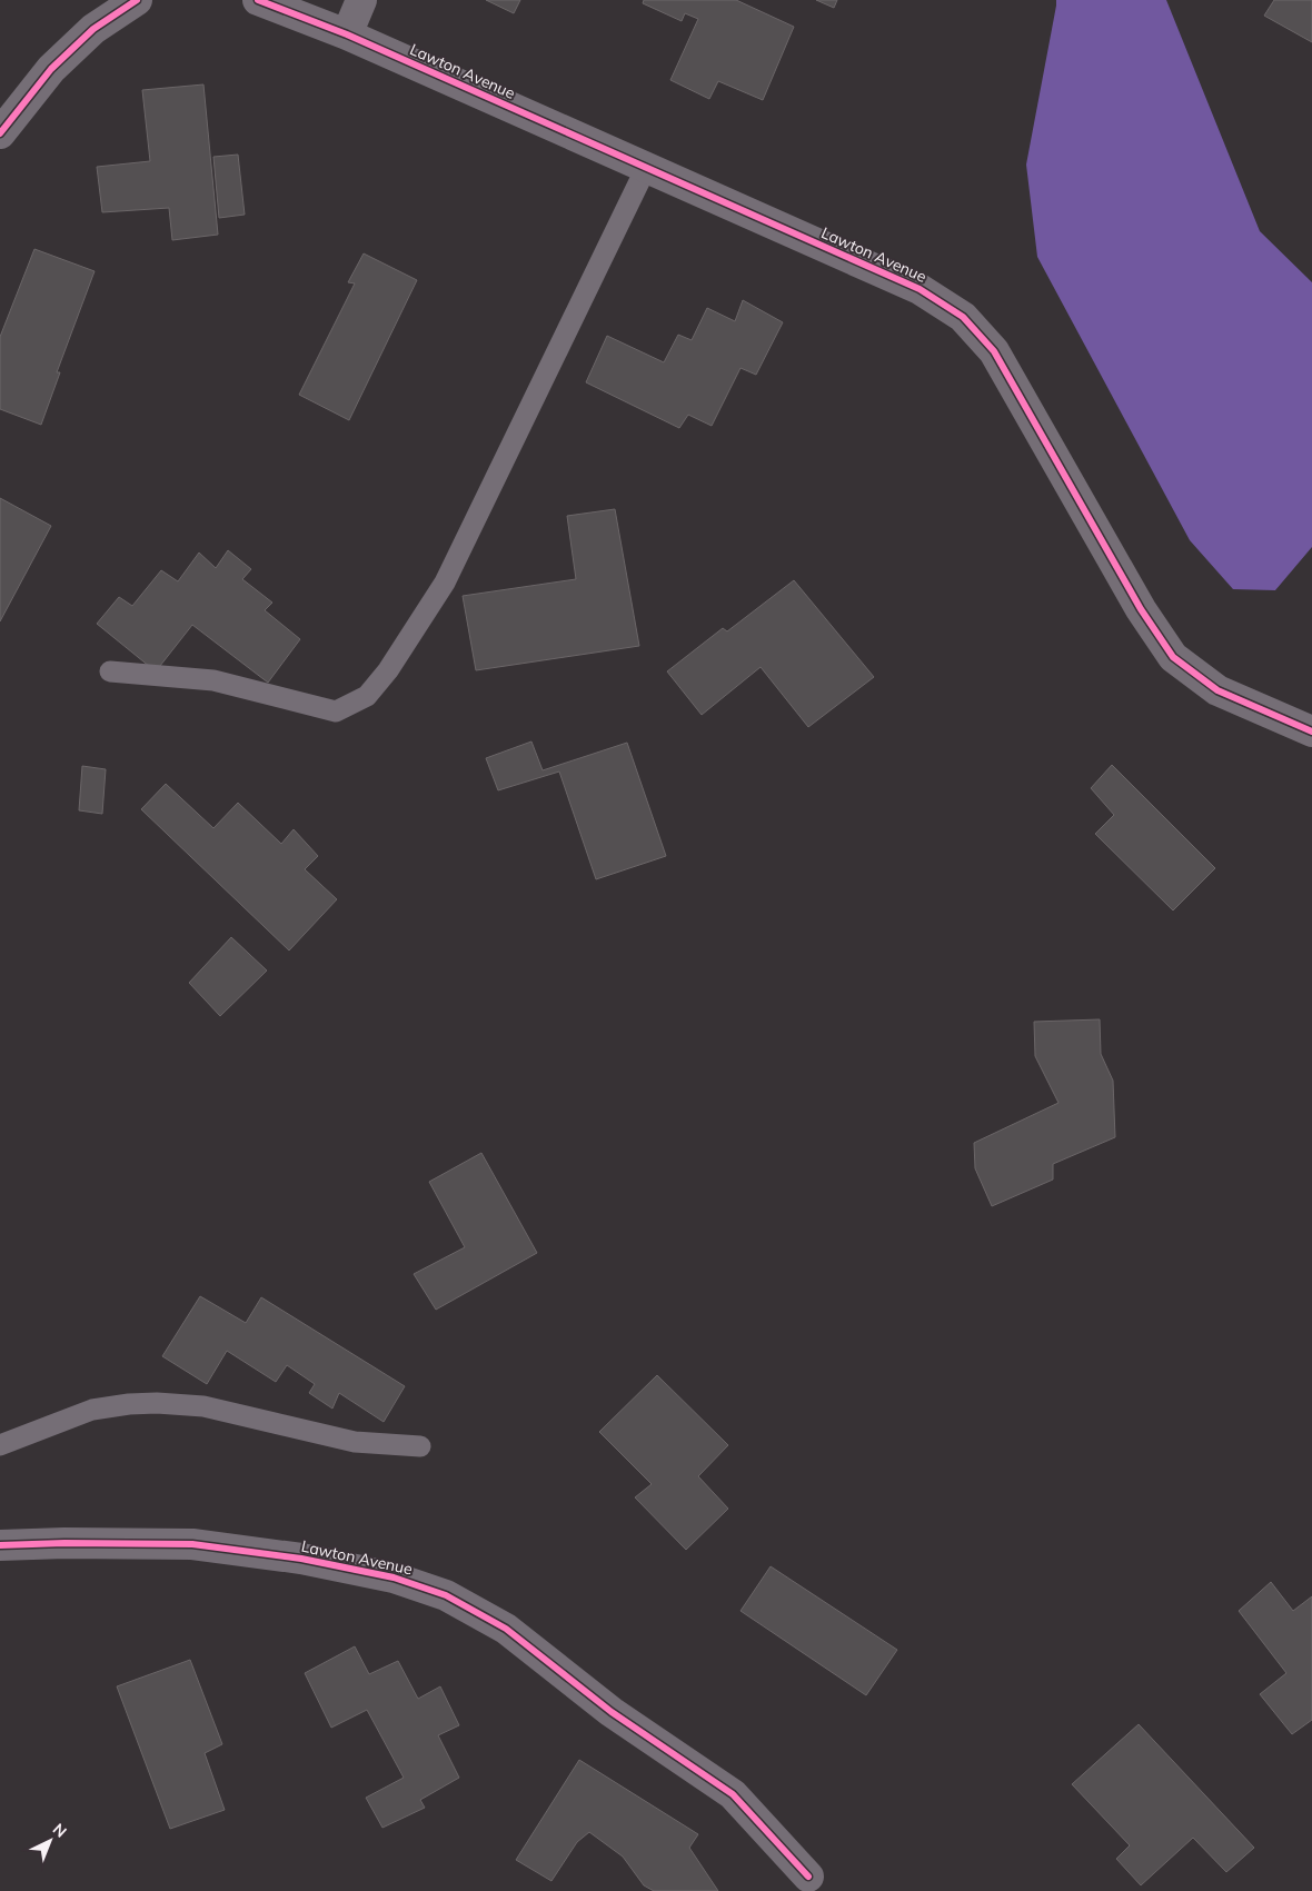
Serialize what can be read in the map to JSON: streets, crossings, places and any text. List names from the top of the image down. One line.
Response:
{"streets":{"street":["Lawton Avenue"]},"north":"top right"}
